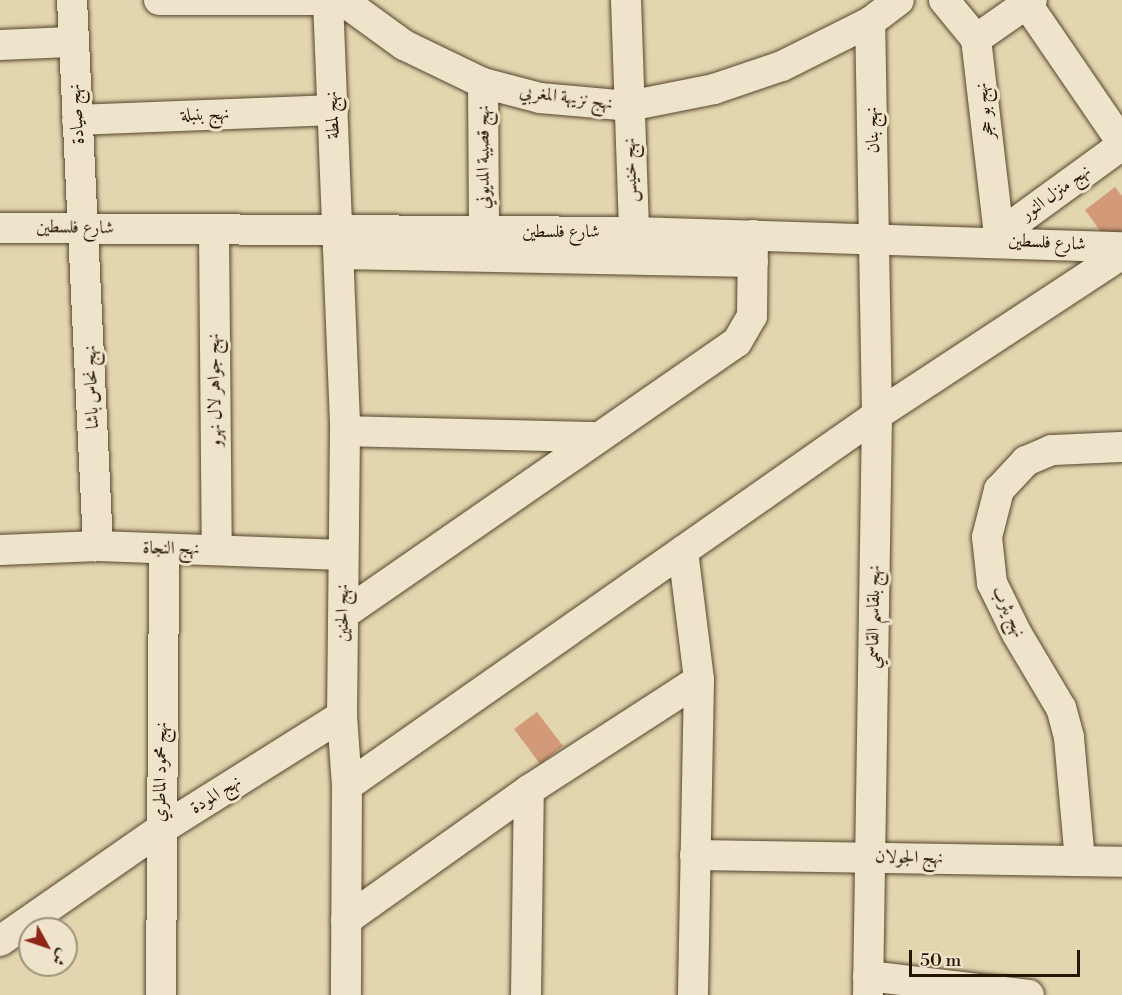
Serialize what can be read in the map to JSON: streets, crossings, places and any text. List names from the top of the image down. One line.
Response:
{"streets":{"street":["نهج نزيهة المغربي","نهج بو حجر","نهج صيادة","نهج بنبلة","نهج لمطة","نهج بنان","نهج قصيبة المديوني","نهج خنيس","نهج منزل النور","شارع فلسطين","نهج نحاس باشا","نهج جواهر لال نهرو","نهج النجاة","نهج يثرب","نهج الحنين","نهج بلقاسم القاسمي","نهج محمود الماطري","نهج المودة","نهج الجولان"]},"crossings":[["نهج نزيهة المغربي","نهج بنان"],["نهج نزيهة المغربي","نهج قصيبة المديوني"],["نهج نزيهة المغربي","نهج خنيس"],["نهج بو حجر","نهج منزل النور"],["نهج بو حجر","شارع فلسطين"],["نهج صيادة","نهج بنبلة"],["نهج صيادة","شارع فلسطين"],["نهج صيادة","نهج نحاس باشا"],["نهج بنبلة","نهج لمطة"],["نهج لمطة","شارع فلسطين"],["نهج لمطة","نهج الحنين"],["نهج بنان","شارع فلسطين"],["نهج بنان","نهج بلقاسم القاسمي"],["نهج قصيبة المديوني","شارع فلسطين"],["نهج خنيس","شارع فلسطين"],["نهج منزل النور","شارع فلسطين"],["شارع فلسطين","نهج نحاس باشا"],["شارع فلسطين","نهج جواهر لال نهرو"],["شارع فلسطين","نهج الحنين"],["شارع فلسطين","نهج بلقاسم القاسمي"],["نهج نحاس باشا","نهج النجاة"],["نهج جواهر لال نهرو","نهج النجاة"],["نهج النجاة","نهج الحنين"],["نهج النجاة","نهج محمود الماطري"],["نهج يثرب","نهج الجولان"],["نهج الحنين","نهج المودة"],["نهج بلقاسم القاسمي","نهج الجولان"],["نهج محمود الماطري","نهج المودة"]],"scale_bar":"50 m","north":"bottom right"}
